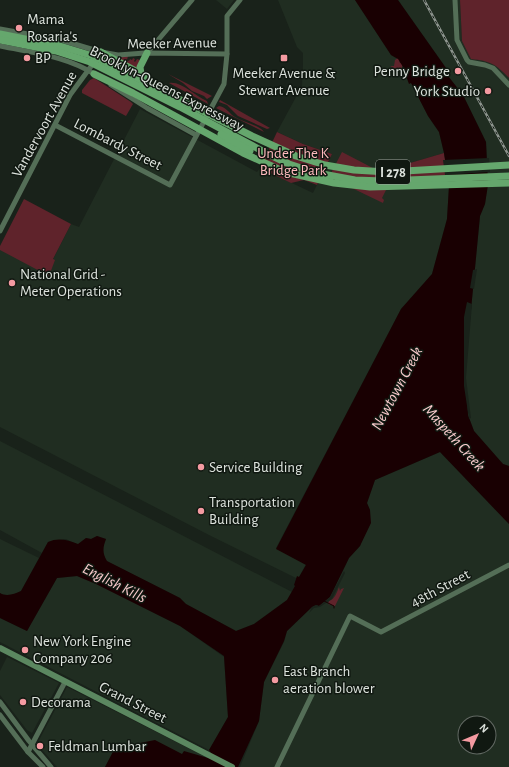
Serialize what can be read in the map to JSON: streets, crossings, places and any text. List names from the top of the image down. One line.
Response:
{"streets":{"highway":["Brooklyn-Queens Expressway","I 278"],"main road":["Meeker Avenue","Vandervoort Avenue","Lombardy Street","48th Street","Grand Street"]},"crossings":[["Meeker Avenue","Vandervoort Avenue"],["Brooklyn-Queens Expressway","I 278"],["Vandervoort Avenue","Lombardy Street"]],"water":["Newtown Creek","Maspeth Creek","English Kills"],"parks":["Under The K Bridge Park"],"places":{"other":["Mama Rosaria's","BP","Penny Bridge","York Studio","National Grid - Meter Operations","Service Building","Transportation Building","New York Engine Company 206","East Branch aeration blower","Decorama","Feldman Lumbar"],"transit":["Meeker Avenue & Stewart Avenue"]},"north":"top right"}
